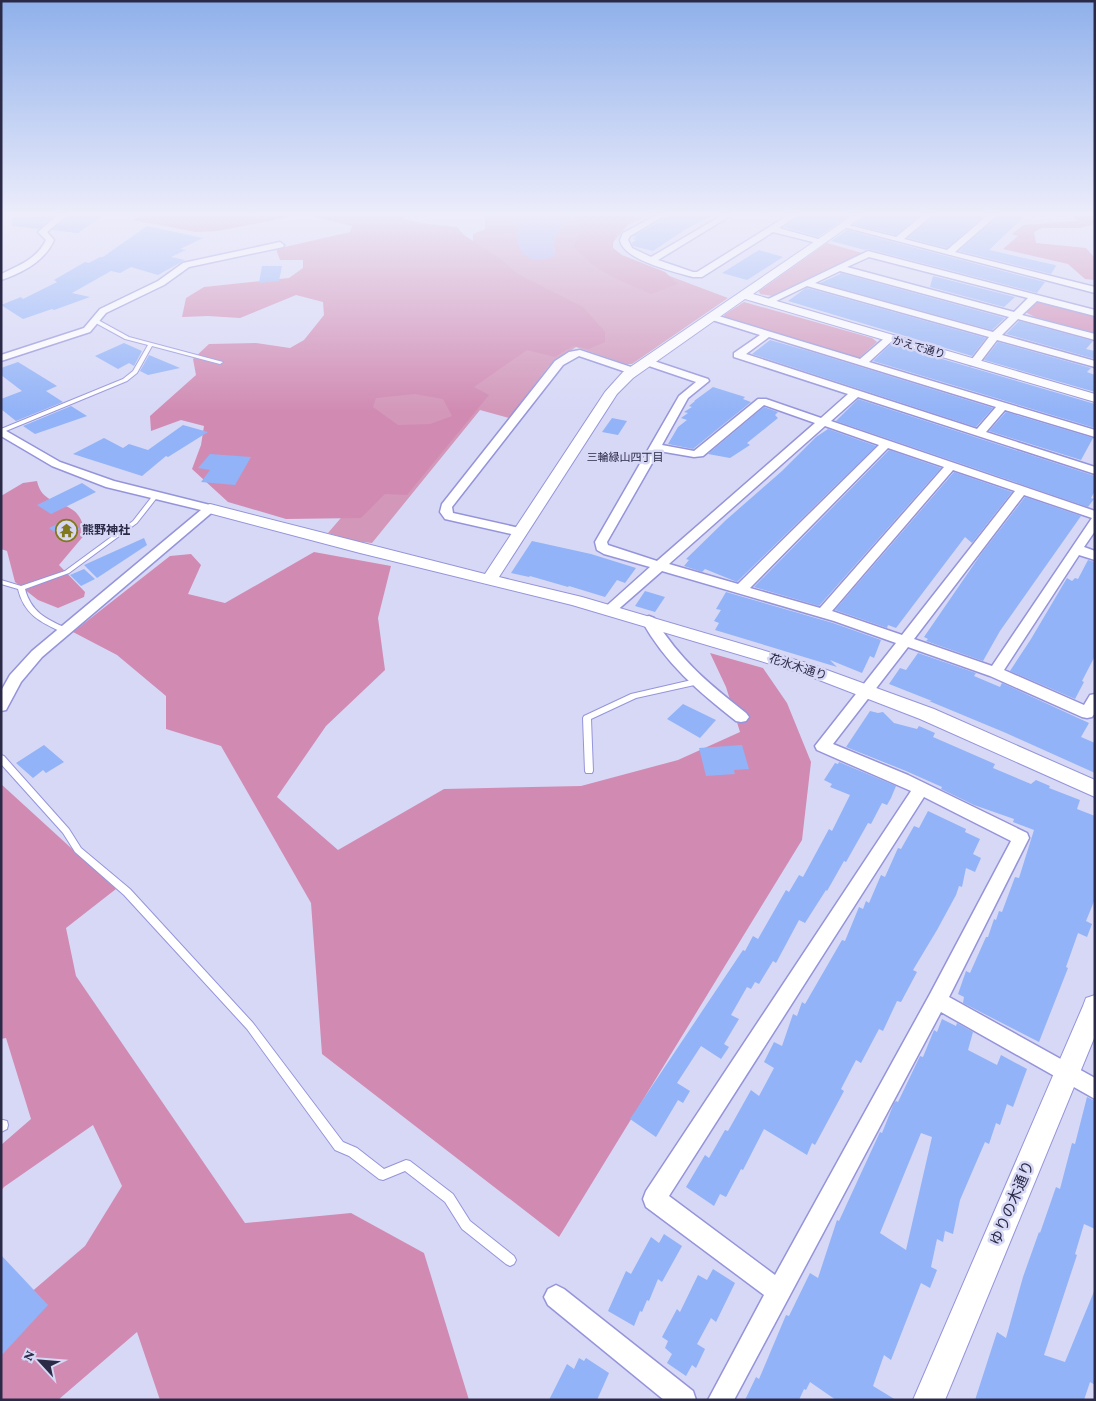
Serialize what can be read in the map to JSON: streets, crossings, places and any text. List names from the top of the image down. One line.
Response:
{"streets":{"street":["かえで通り","花水木通り","ゆりの木通り"]},"districts":["三輪緑山四丁目"],"places":{"temple":["熊野神社"]},"north":"top left"}
